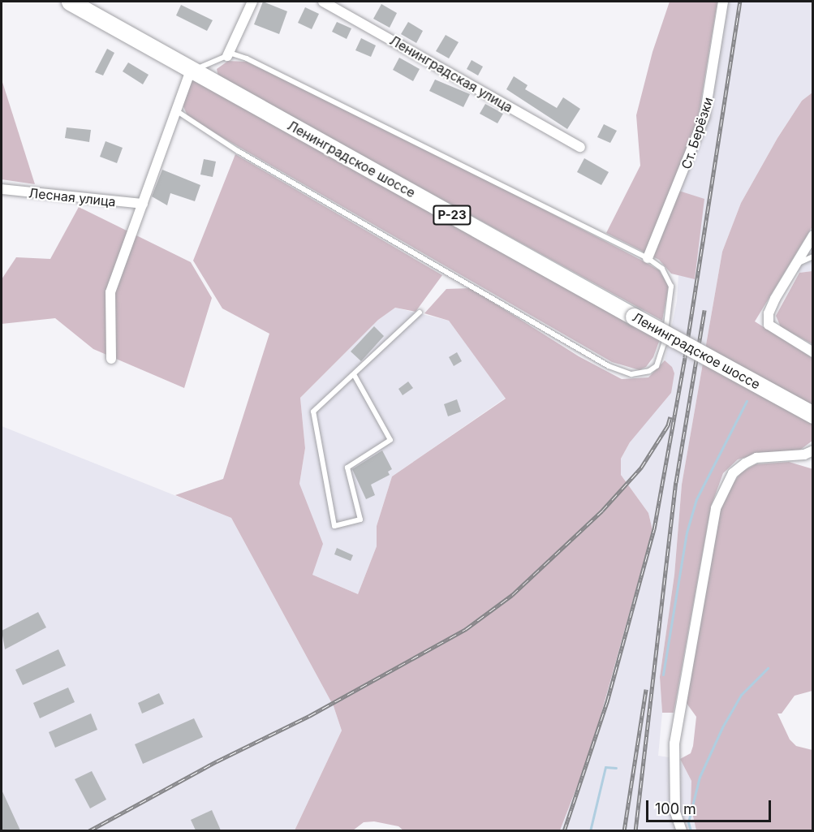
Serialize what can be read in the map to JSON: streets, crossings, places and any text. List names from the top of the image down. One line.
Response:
{"streets":{"highway":["Ленинградское шоссе","Р-23"],"street":["Ленинградская улица","Ст. Берёзки","Лесная улица"]},"scale_bar":"100 m"}
